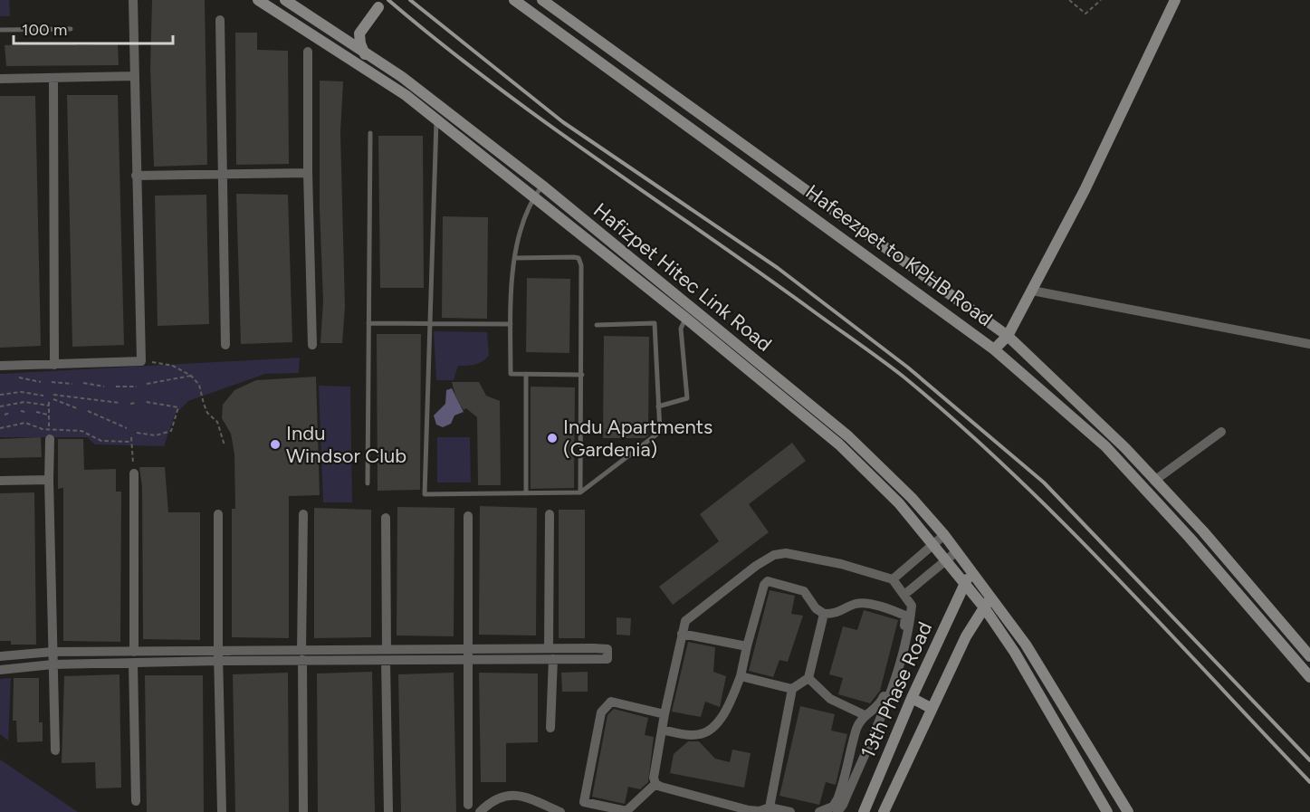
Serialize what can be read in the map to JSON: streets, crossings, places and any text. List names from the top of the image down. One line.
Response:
{"streets":{"main road":["Hafeezpet to KPHB Road","Hafizpet Hitec Link Road","13th Phase Road"]},"crossings":[["Hafizpet Hitec Link Road","13th Phase Road"]],"places":["Indu Apartments (Gardenia)","Indu Windsor Club"],"scale_bar":"100 m"}
